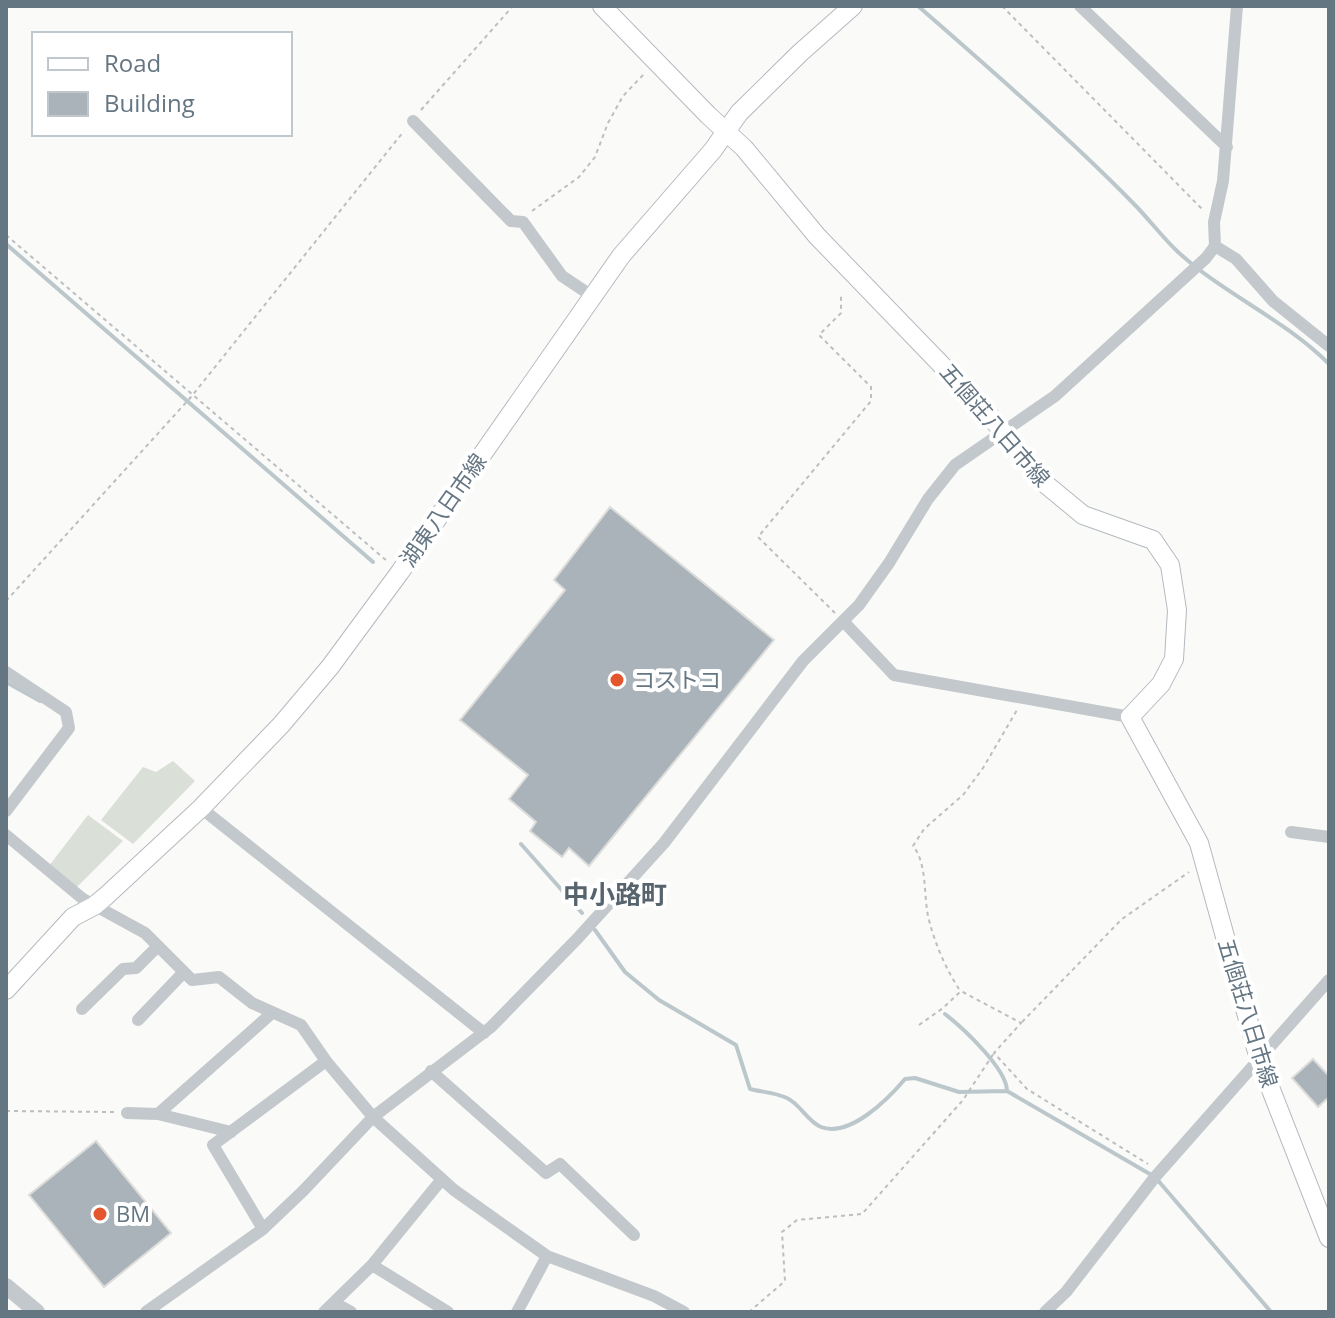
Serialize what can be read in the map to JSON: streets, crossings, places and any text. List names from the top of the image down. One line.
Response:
{"streets":{"main road":["五個荘八日市線","湖東八日市線"]},"crossings":[["五個荘八日市線","湖東八日市線"]],"districts":["中小路町"],"places":["コストコ","BM"],"legend":["Road","Building"]}
